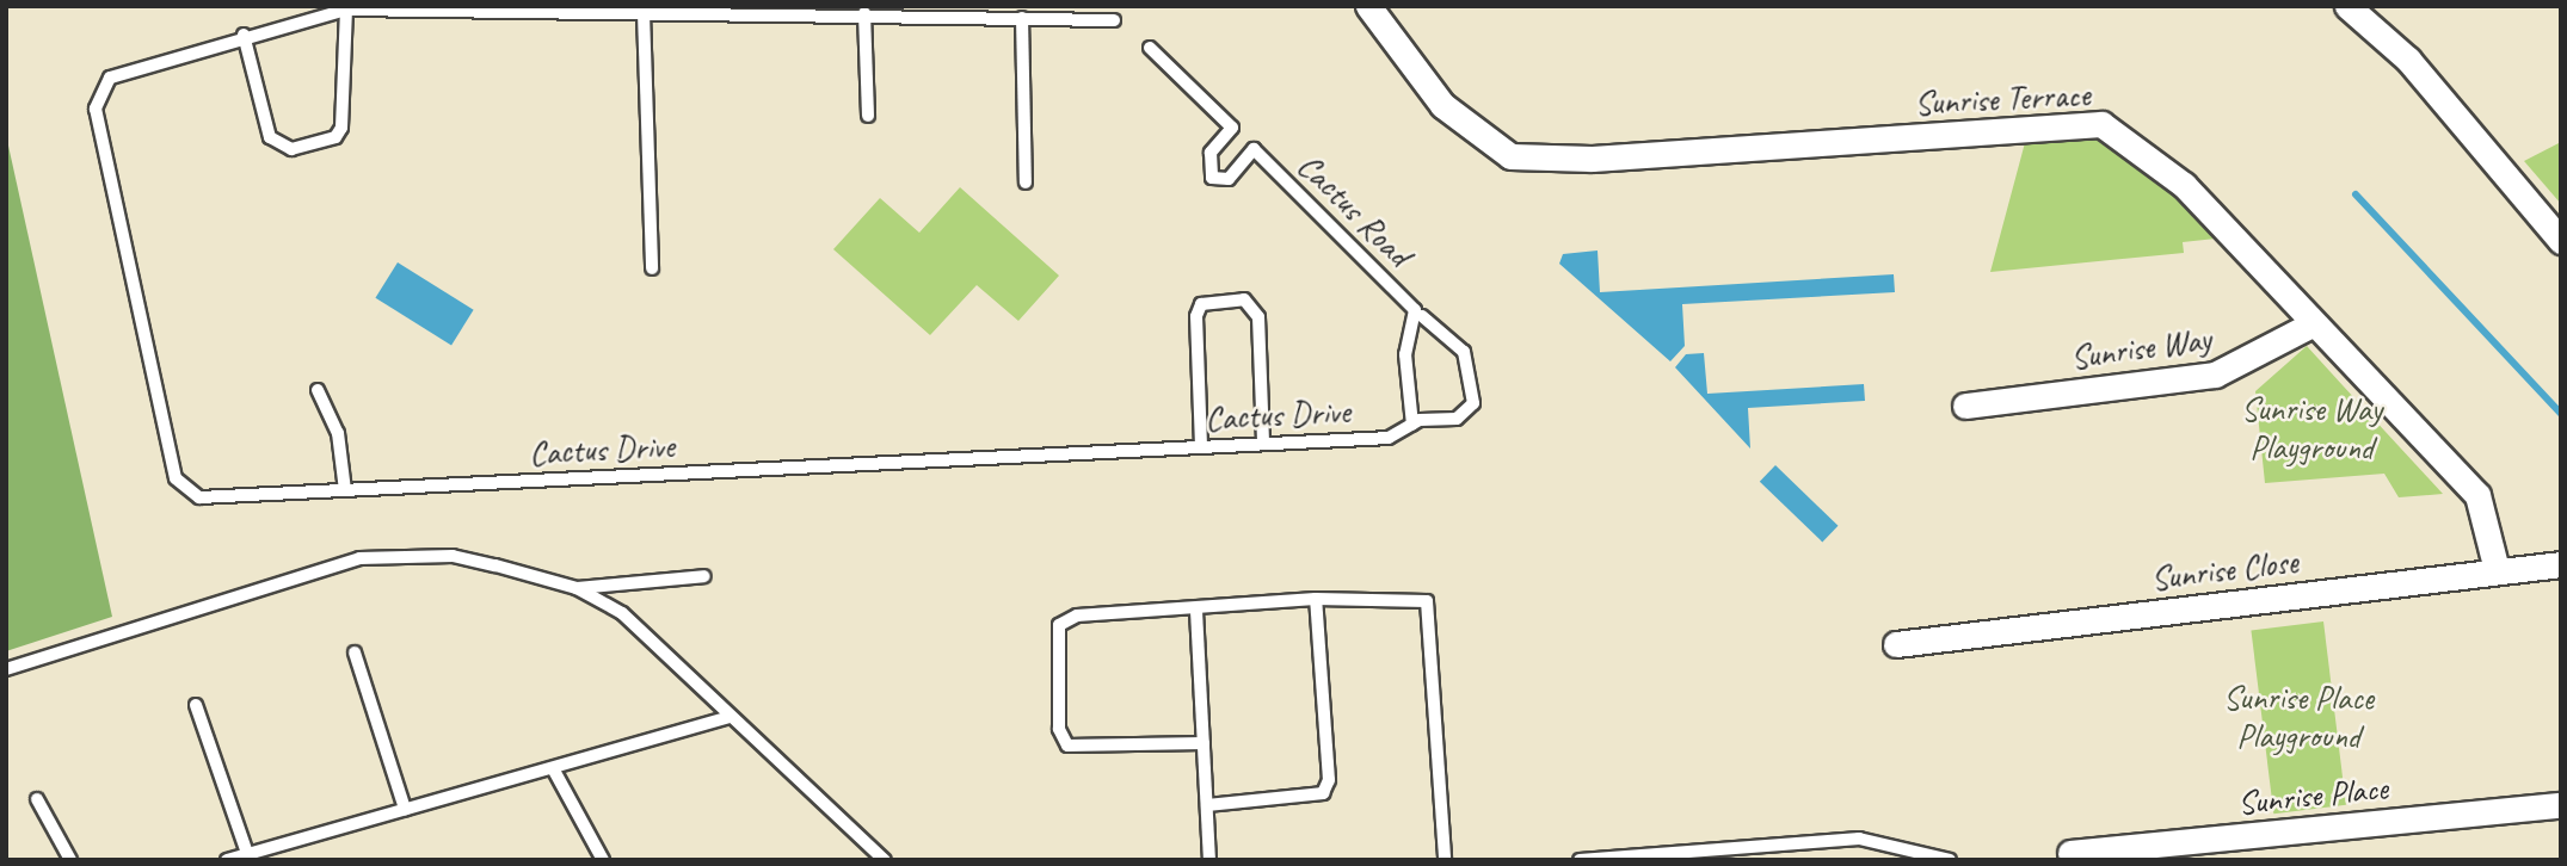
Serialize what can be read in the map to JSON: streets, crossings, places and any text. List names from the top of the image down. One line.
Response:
{"streets":{"street":["Sunrise Terrace","Sunrise Way","Sunrise Close","Sunrise Place"],"lane":["Cactus Road","Cactus Drive"]},"crossings":[["Sunrise Terrace","Sunrise Way"],["Sunrise Terrace","Sunrise Close"],["Cactus Road","Cactus Drive"]],"parks":["Sunrise Way Playground","Sunrise Place Playground"]}
